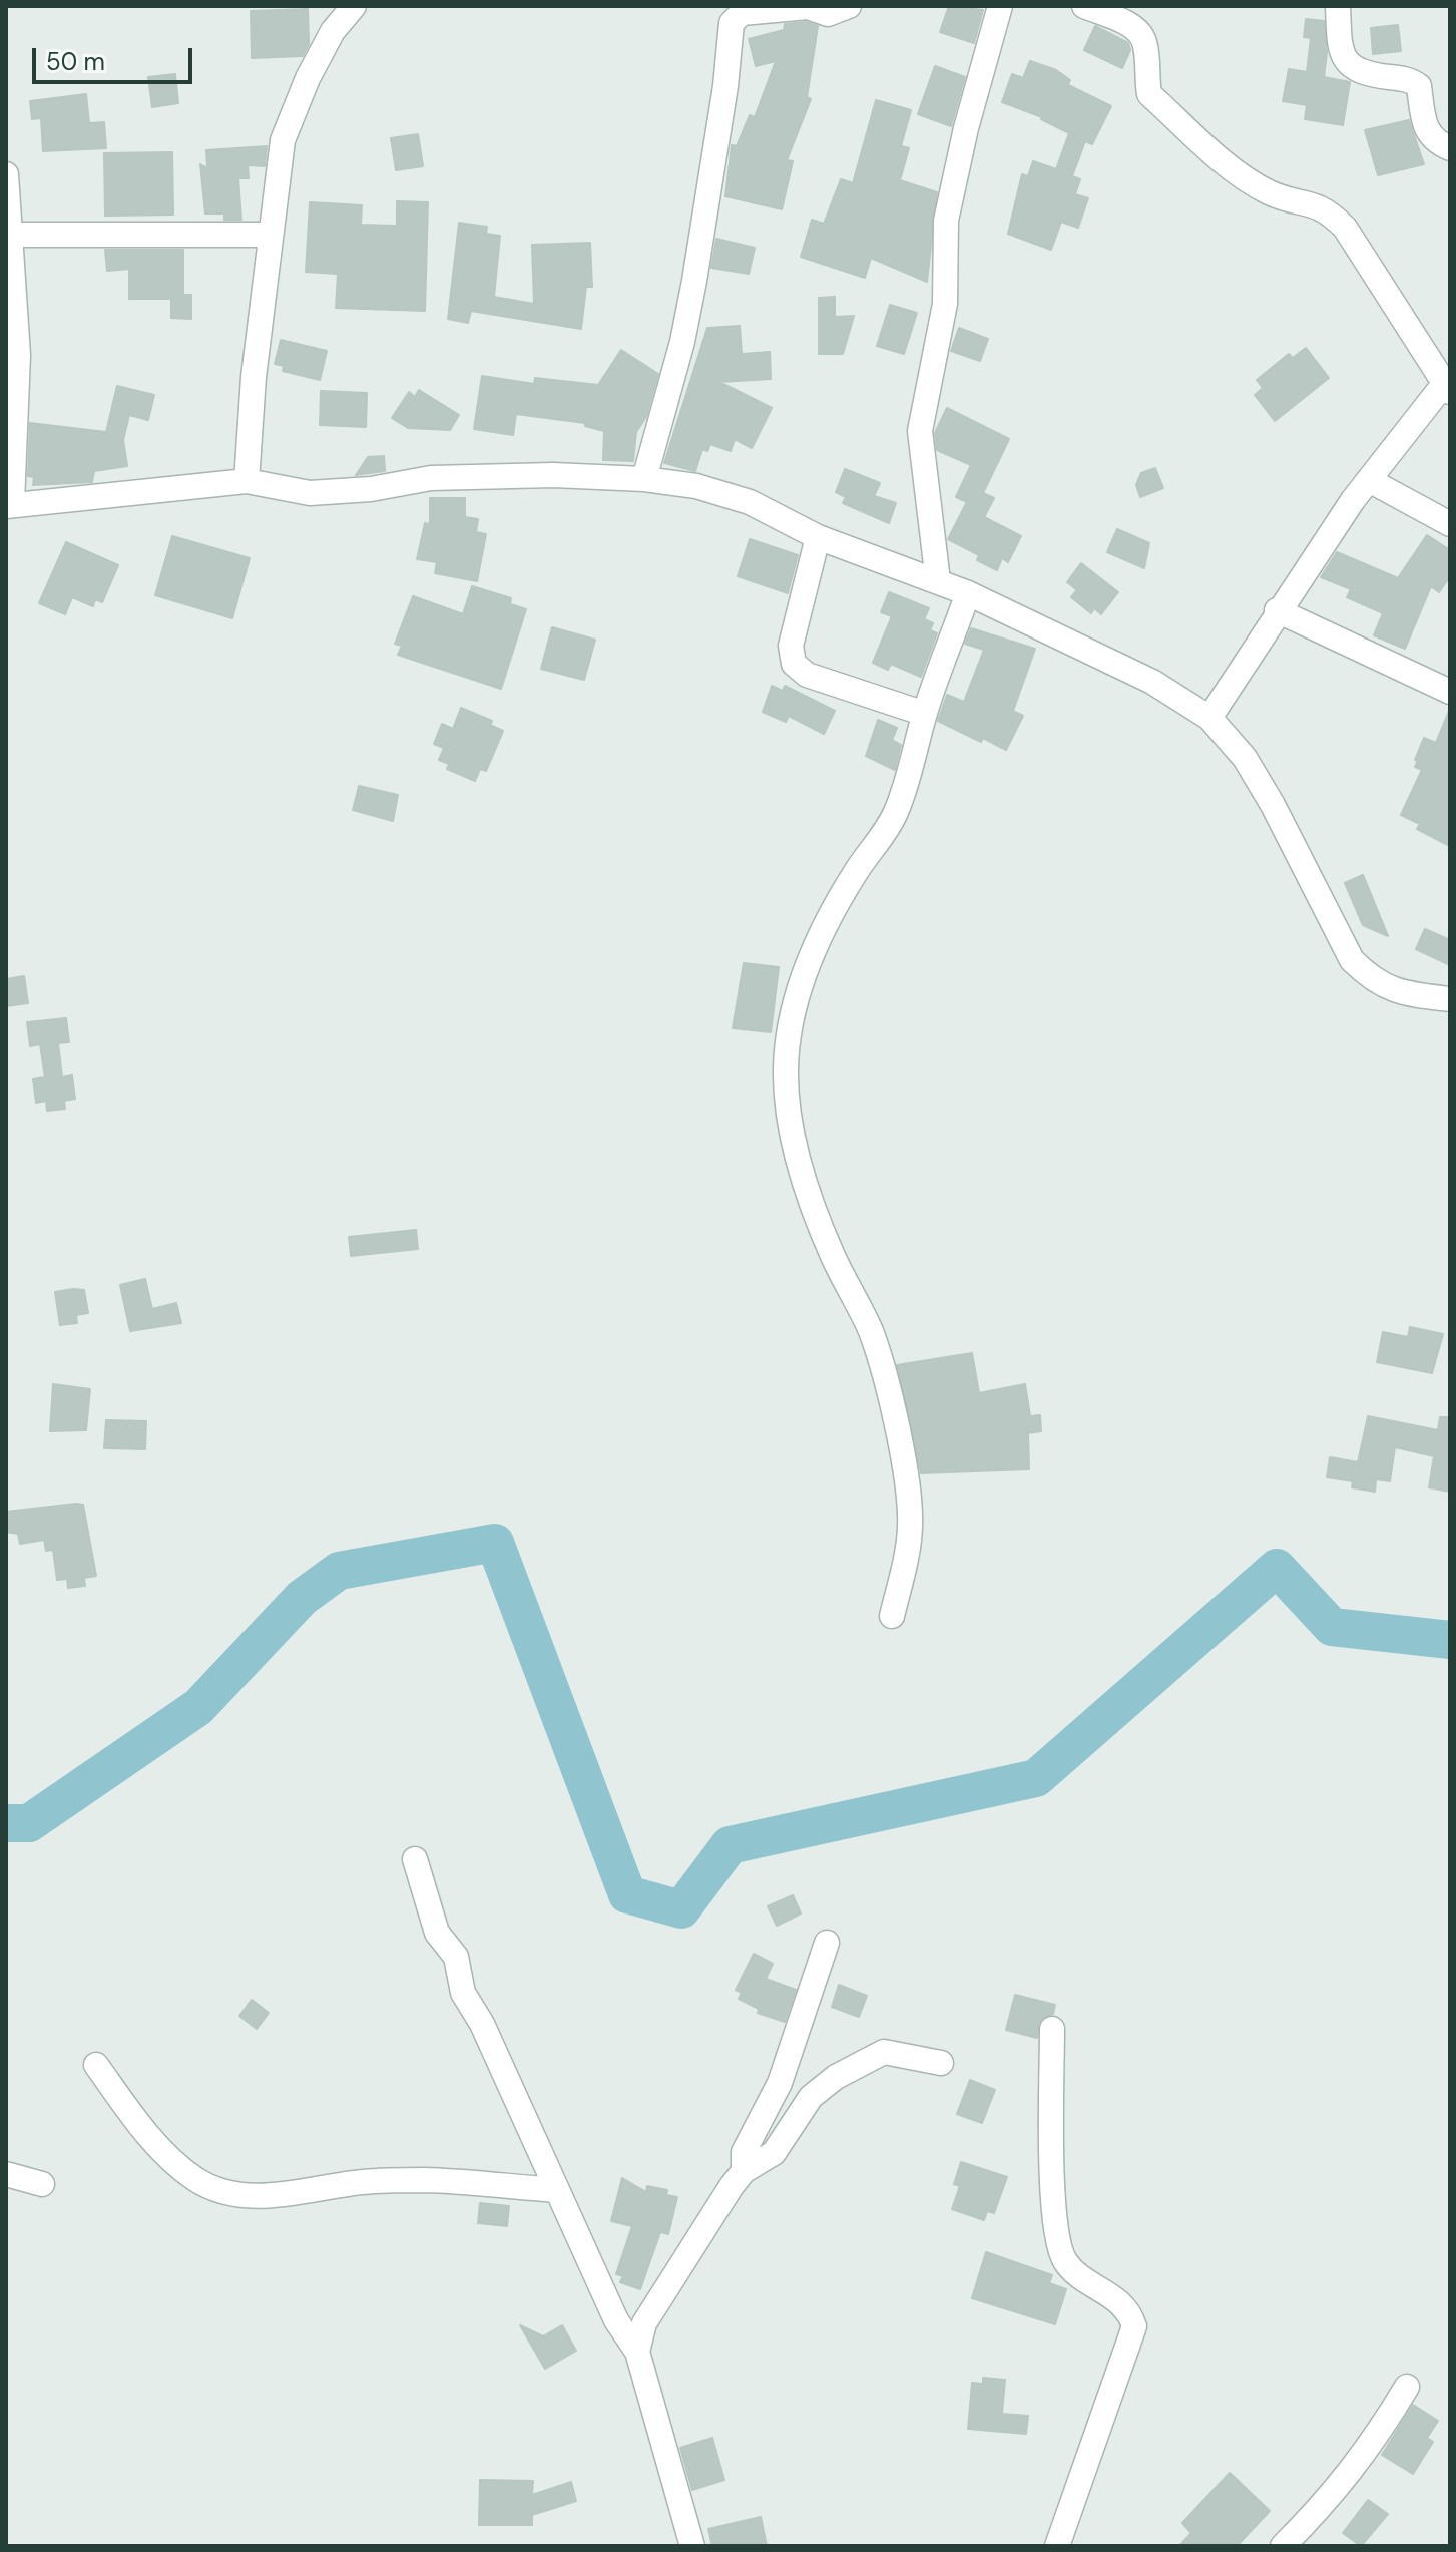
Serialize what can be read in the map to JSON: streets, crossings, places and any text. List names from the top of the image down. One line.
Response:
{"scale_bar":"50 m"}
